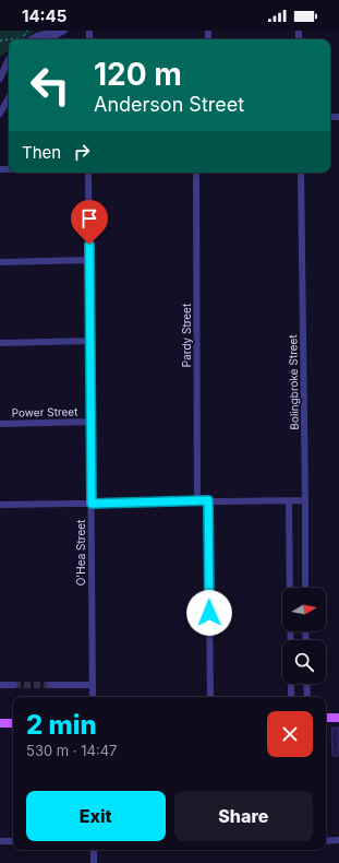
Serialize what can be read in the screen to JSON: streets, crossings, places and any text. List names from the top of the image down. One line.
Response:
{"streets":{"street":["Pardy Street","Bolingbroke Street","Power Street","O'Hea Street"]},"crossings":[["Power Street","O'Hea Street"]],"north":"right","page":{"status":"14:45","turn":["120 m","Anderson Street"],"then":"Then","heading":["2 min","530 m · 14:47"],"buttons":["Exit","Share"]}}
